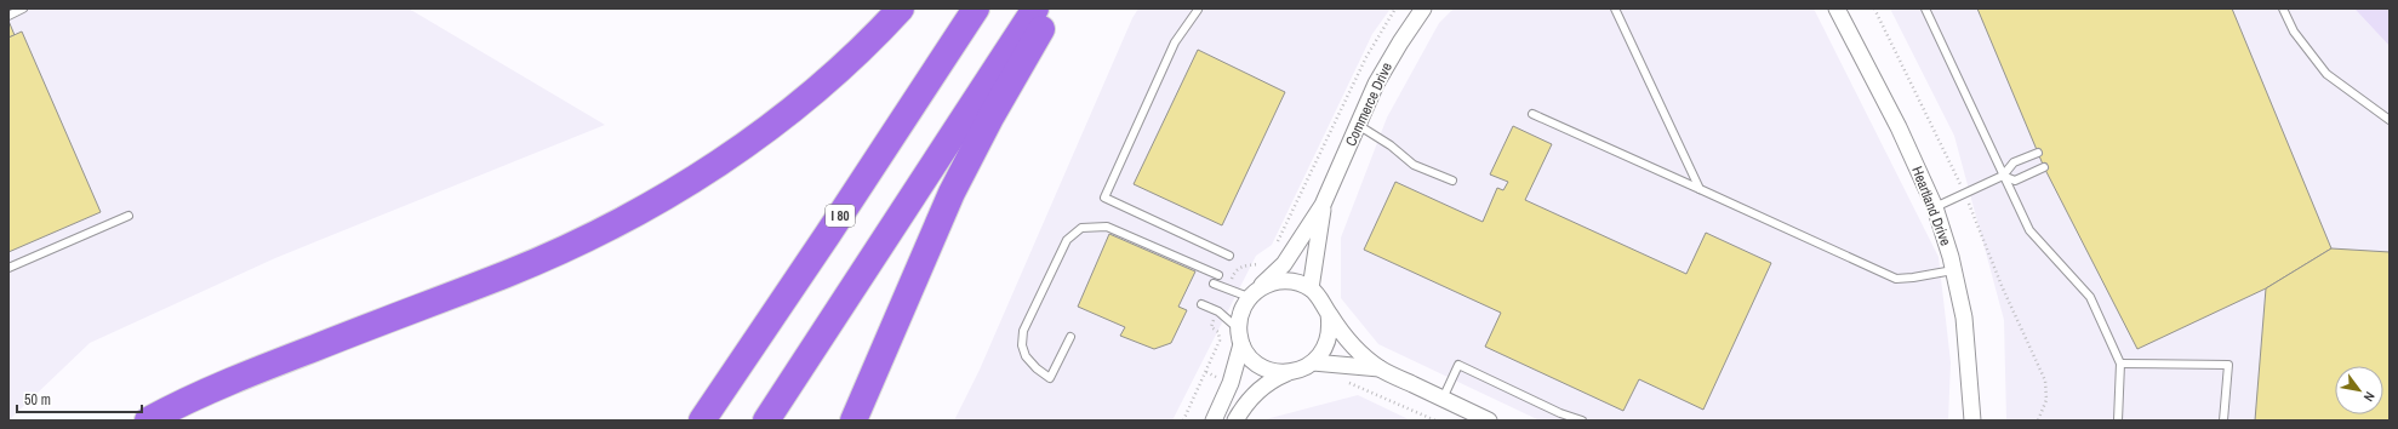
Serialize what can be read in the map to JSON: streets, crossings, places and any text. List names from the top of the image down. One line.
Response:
{"streets":{"highway":["I 80"],"street":["Commerce Drive","Heartland Drive"]},"scale_bar":"50 m","north":"bottom right"}
